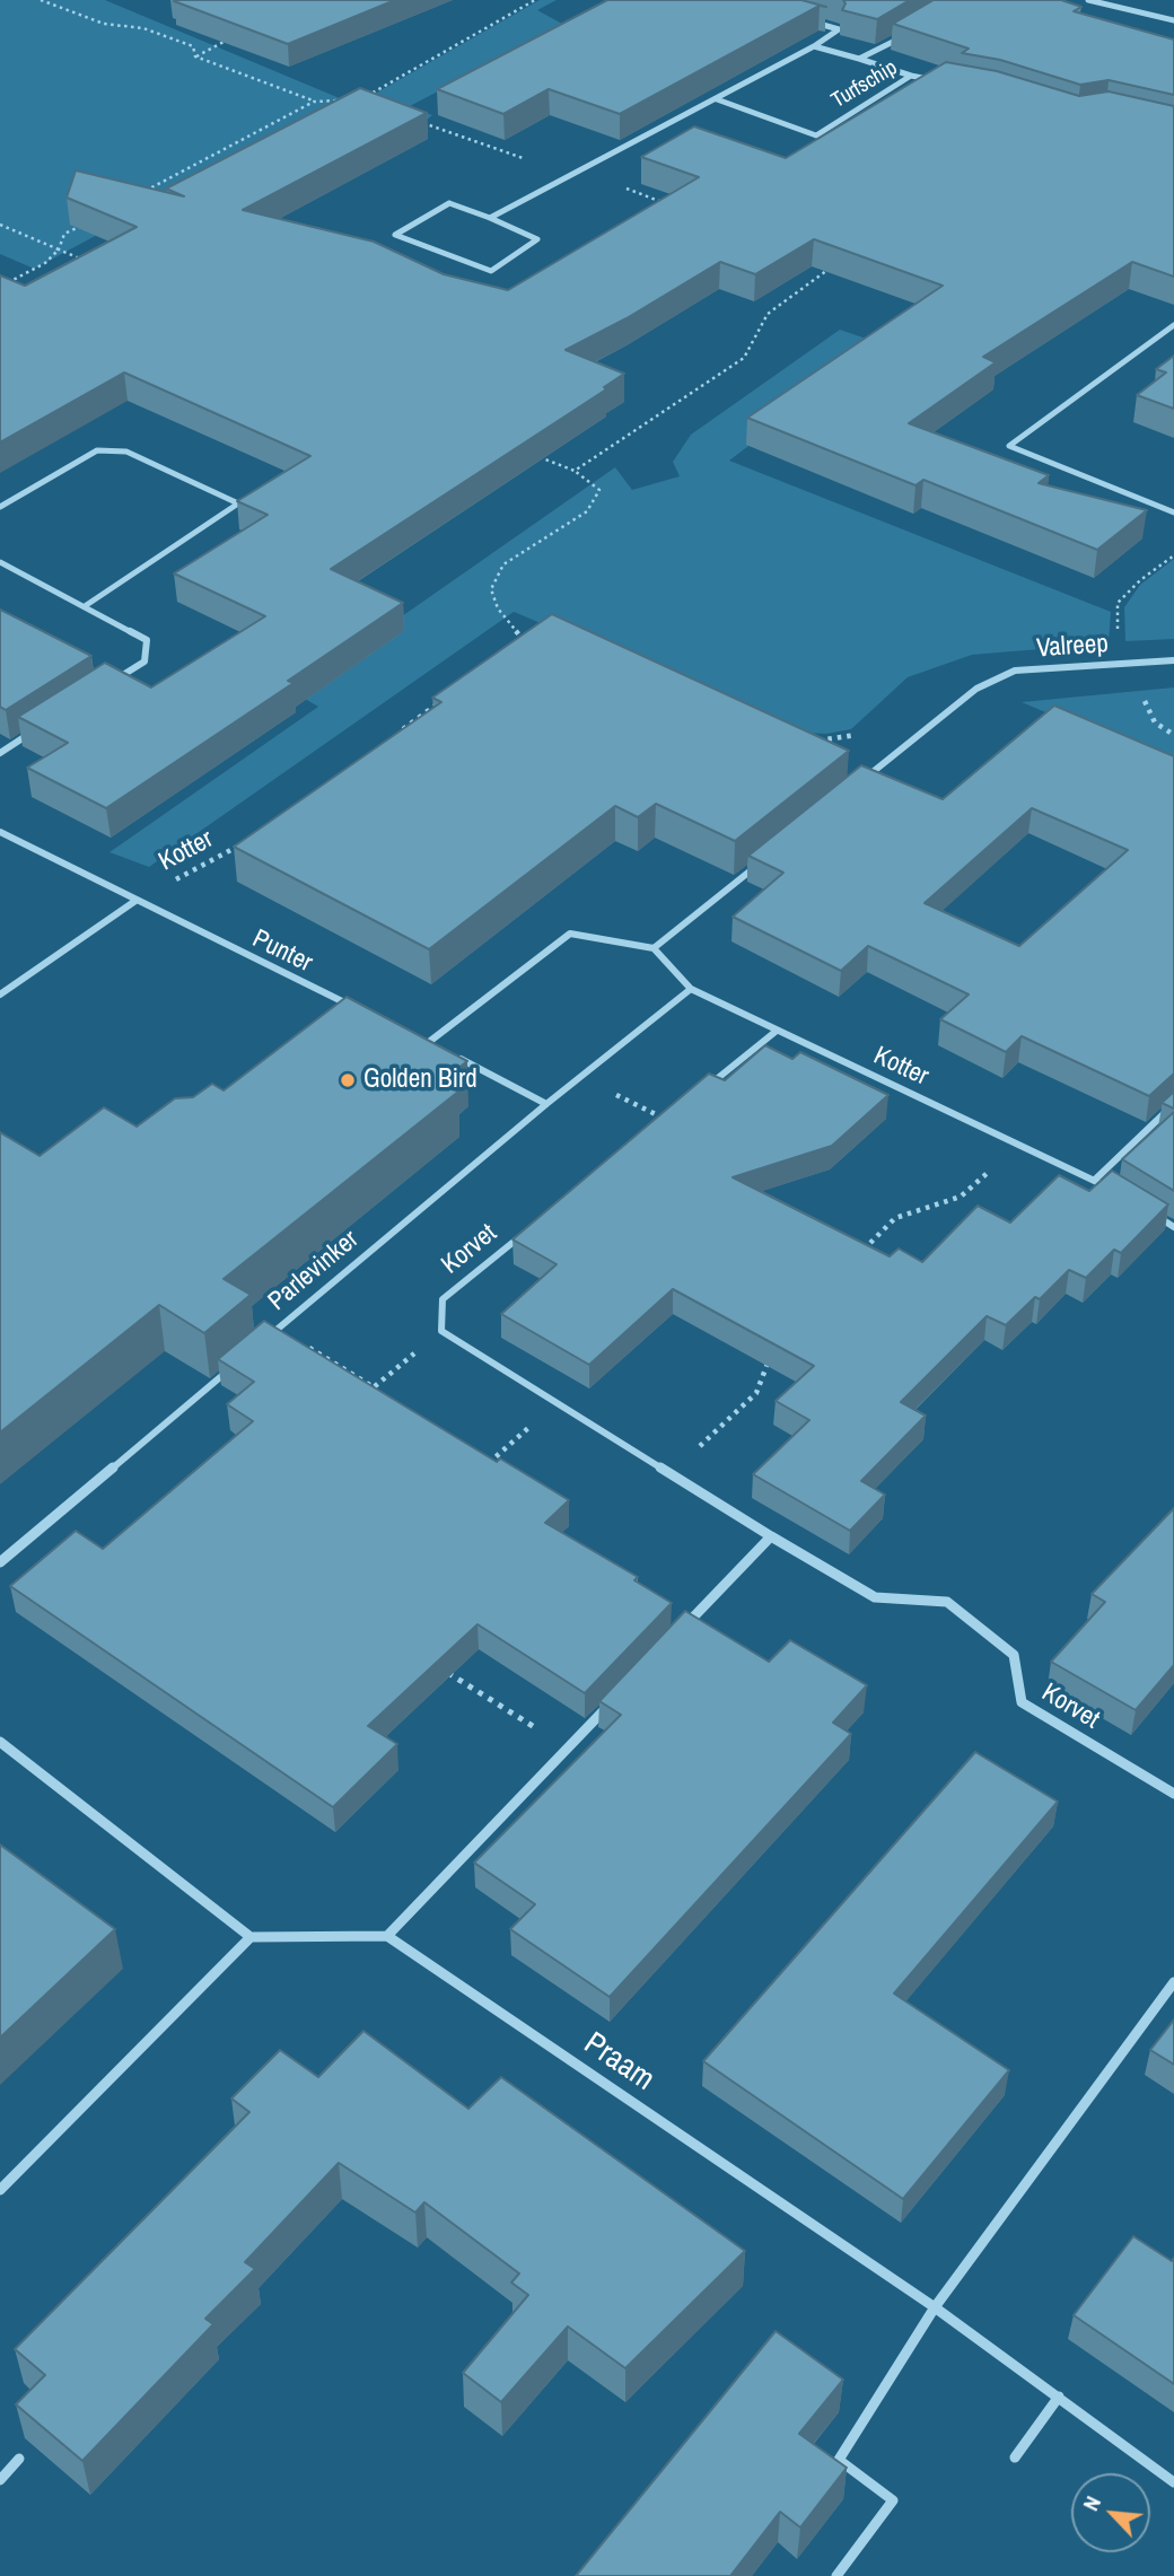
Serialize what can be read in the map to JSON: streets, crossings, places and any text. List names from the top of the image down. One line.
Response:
{"streets":{"street":["Turfschip","Valreep","Kotter","Punter","Korvet","Parlevinker","Praam"]},"crossings":[["Kotter","Punter"]],"places":["Golden Bird"],"north":"top left"}
